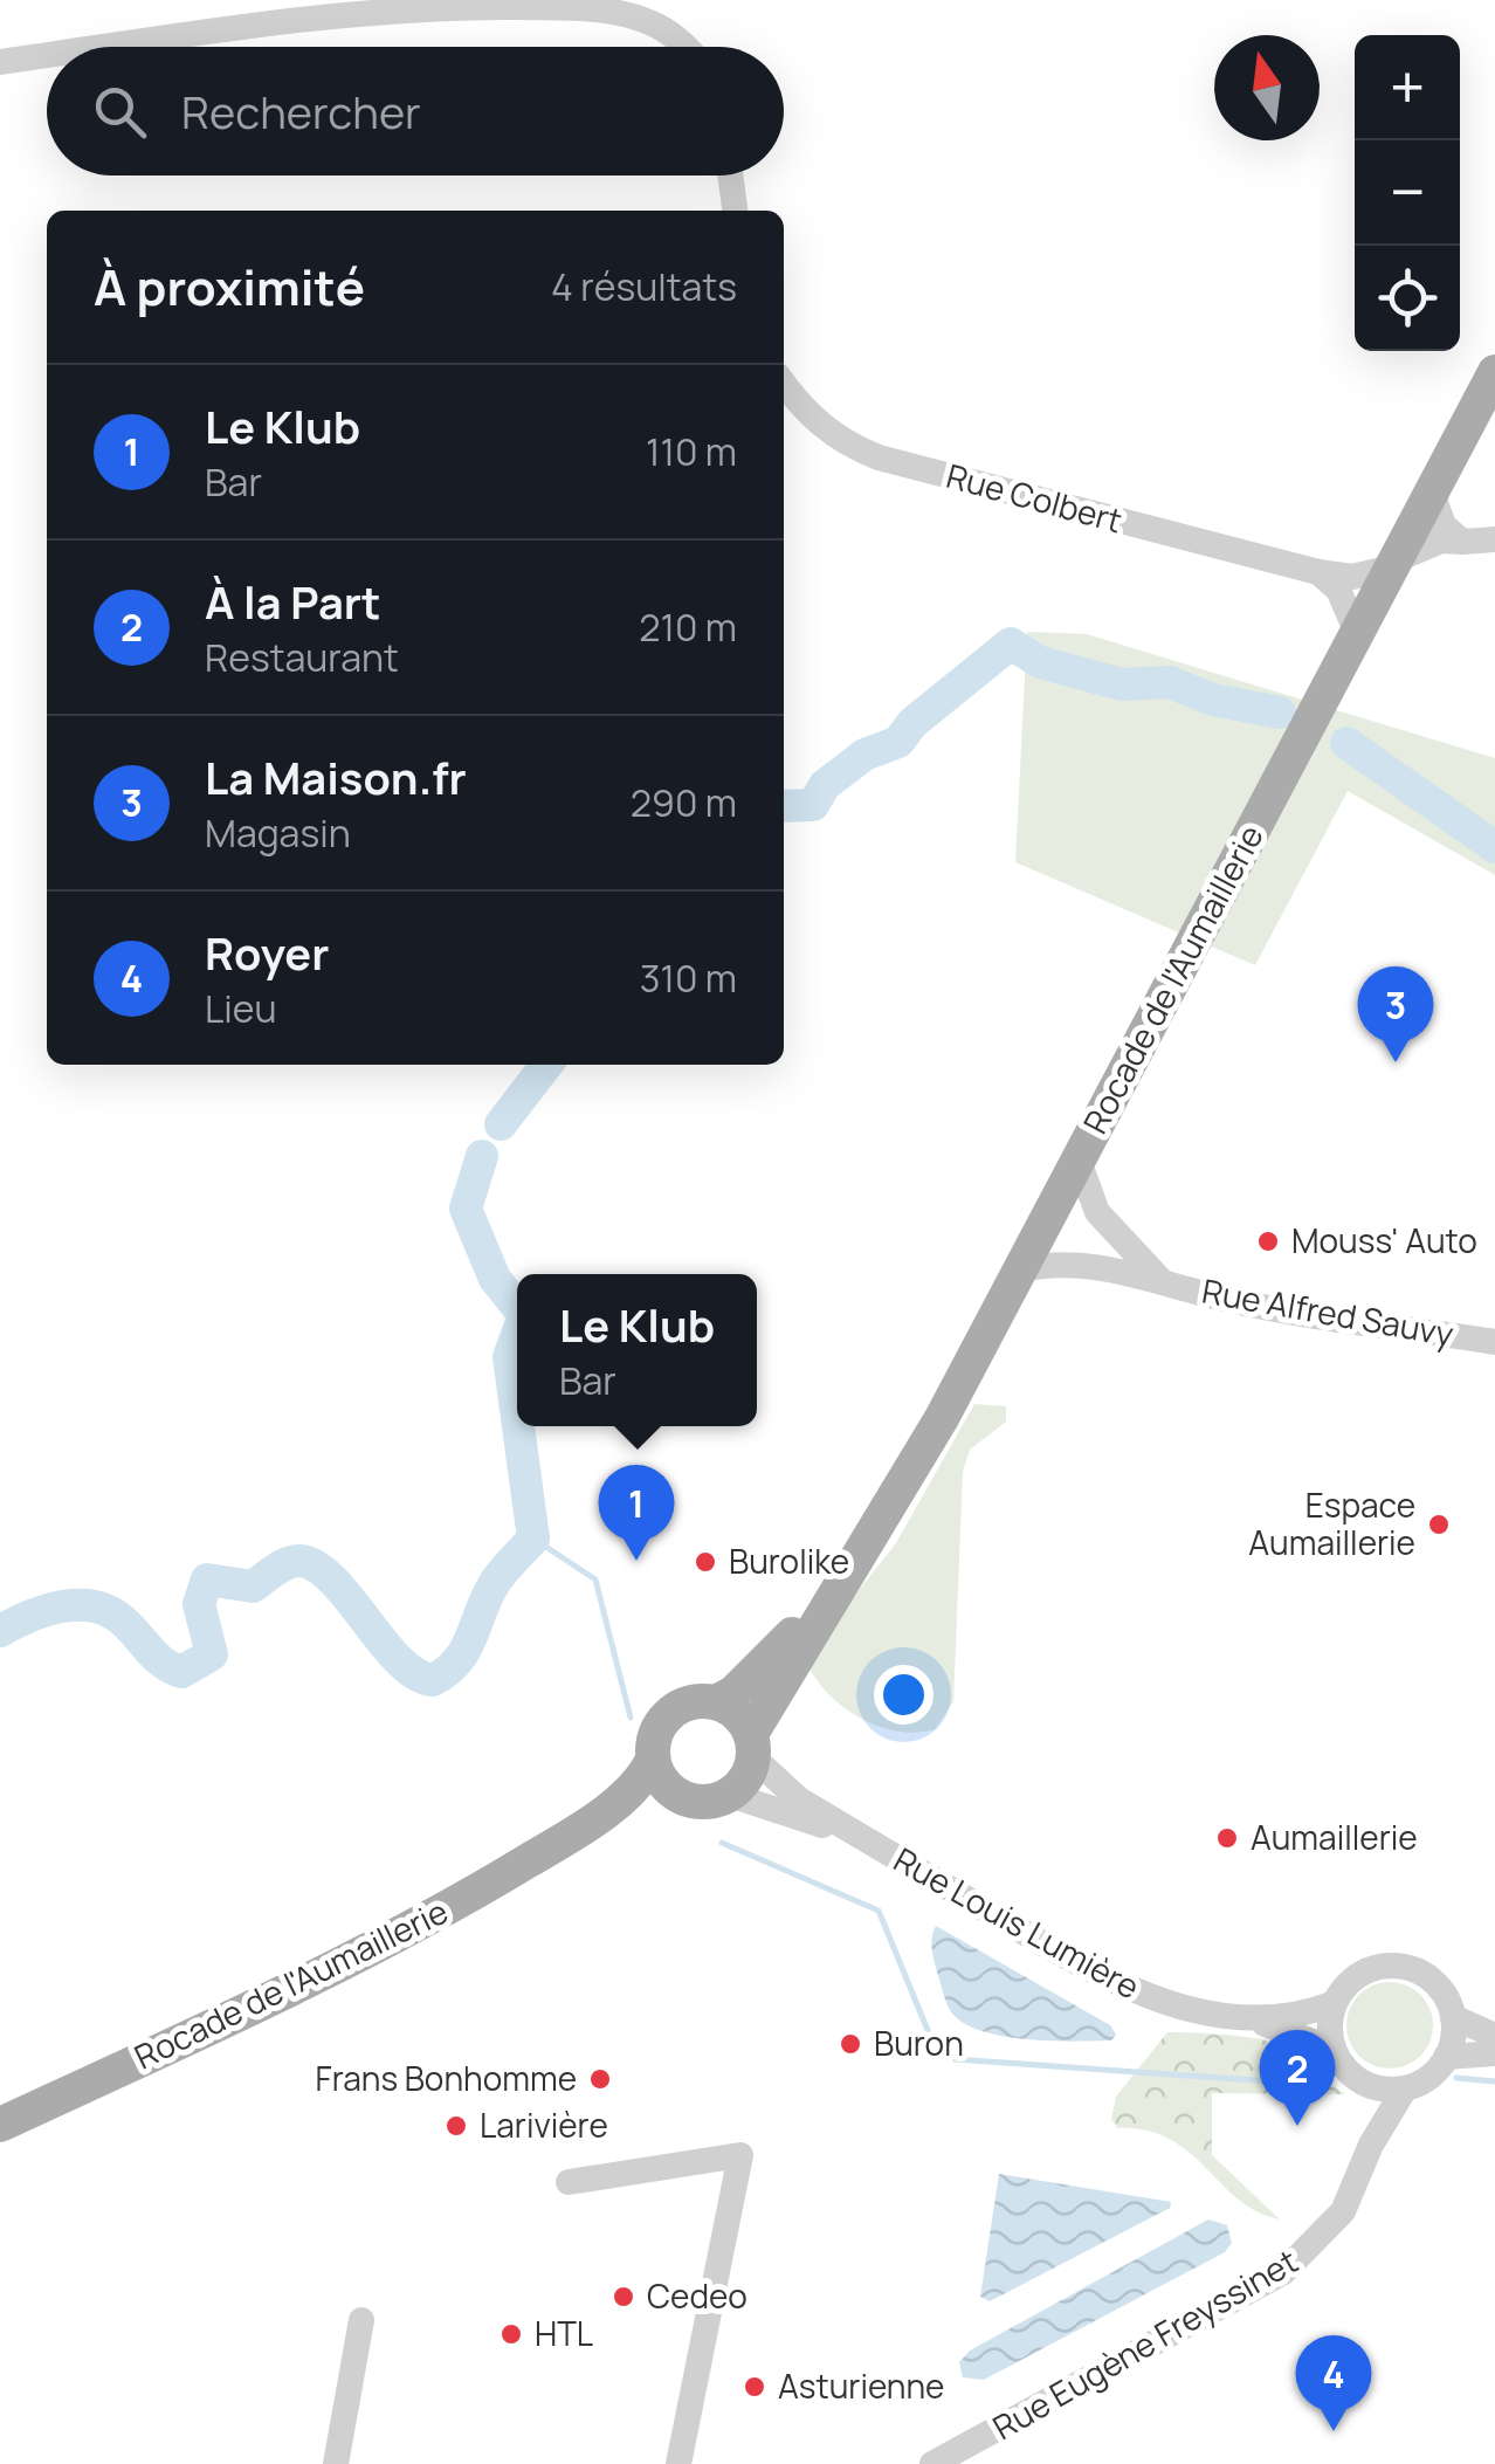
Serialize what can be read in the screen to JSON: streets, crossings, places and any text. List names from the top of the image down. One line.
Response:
{"streets":{"main road":["Rocade de l'Aumaillerie"],"street":["Rue Colbert","Rue Alfred Sauvy","Rue Louis Lumière","Rue Eugène Freyssinet"]},"crossings":[["Rue Colbert","Rocade de l'Aumaillerie"],["Rocade de l'Aumaillerie","Rue Alfred Sauvy"],["Rocade de l'Aumaillerie","Rue Louis Lumière"],["Rue Louis Lumière","Rue Eugène Freyssinet"]],"places":["Mouss' Auto","Espace Aumaillerie","Burolike","Aumaillerie","Buron","Frans Bonhomme","Larivière","Cedeo","HTL","Asturienne"],"north":"top","page":{"map_buttons":["+","−"],"search":"Rechercher","heading":["À proximité","4 résultats"],"list":[{"mark":"1","name":"Le Klub","note":"Bar","value":"110 m"},{"mark":"2","name":"À la Part","note":"Restaurant","value":"210 m"},{"mark":"3","name":"La Maison.fr","note":"Magasin","value":"290 m"},{"mark":"4","name":"Royer","note":"Lieu","value":"310 m"}],"pins":["3","1","2","4"],"popup":["Le Klub","Bar"]}}
